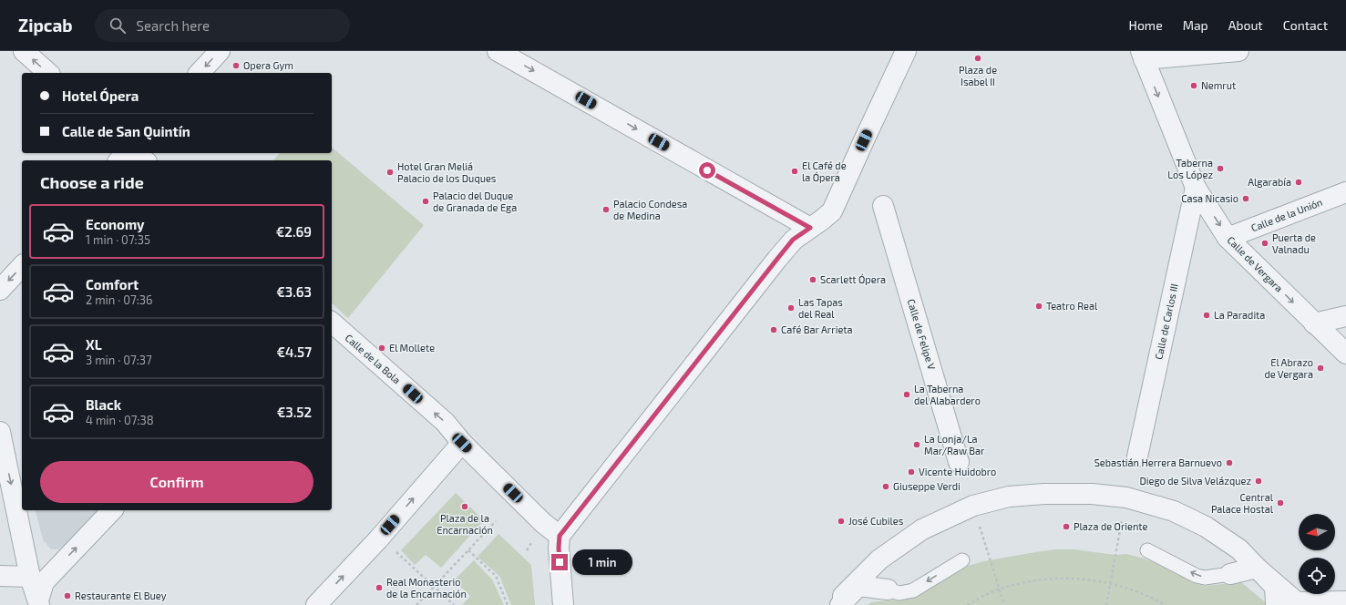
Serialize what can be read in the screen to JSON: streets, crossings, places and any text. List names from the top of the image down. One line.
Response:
{"streets":{"street":["Calle de la Unión","Calle de Vergara","Calle de Carlos III","Calle de Felipe V","Calle de la Bola"]},"crossings":[["Calle de la Unión","Calle de Vergara"],["Calle de Vergara","Calle de Carlos III"]],"one_way":["Calle de Vergara","Calle de la Bola"],"places":["Plaza de Isabel II","Opera Gym","Nemrut","Taberna Los López","El Café de la Ópera","Hotel Gran Meliá Palacio de los Duques","Algarabía","Casa Nicasio","Palacio del Duque de Granada de Ega","Palacio Condesa de Medina","Puerta de Valnadu","Scarlett Ópera","Teatro Real","Las Tapas del Real","La Paradita","Café Bar Arrieta","El Mollete","El Abrazo de Vergara","La Taberna del Alabardero","La Lonja/La Mar/Raw Bar","Sebastián Herrera Barnuevo","Vicente Huidobro","Diego de Silva Velázquez","Giuseppe Verdi","Central Palace Hostal","Plaza de la Encarnación","José Cubiles","Plaza de Oriente","Real Monasterio de la Encarnación","Restaurante El Buey"],"north":"left","page":{"header":"Zipcab","search":"Search here","nav":["Home","Map","About","Contact"],"banner":["Hotel Ópera","Calle de San Quintín"],"heading":"Choose a ride","list":[{"name":"Economy","note":"1 min · 07:35","value":"€2.69"},{"name":"Comfort","note":"2 min · 07:36","value":"€3.63"},{"name":"XL","note":"3 min · 07:37","value":"€4.57"},{"name":"Black","note":"4 min · 07:38","value":"€3.52"}],"buttons":"Confirm","bubble":"1 min"}}
